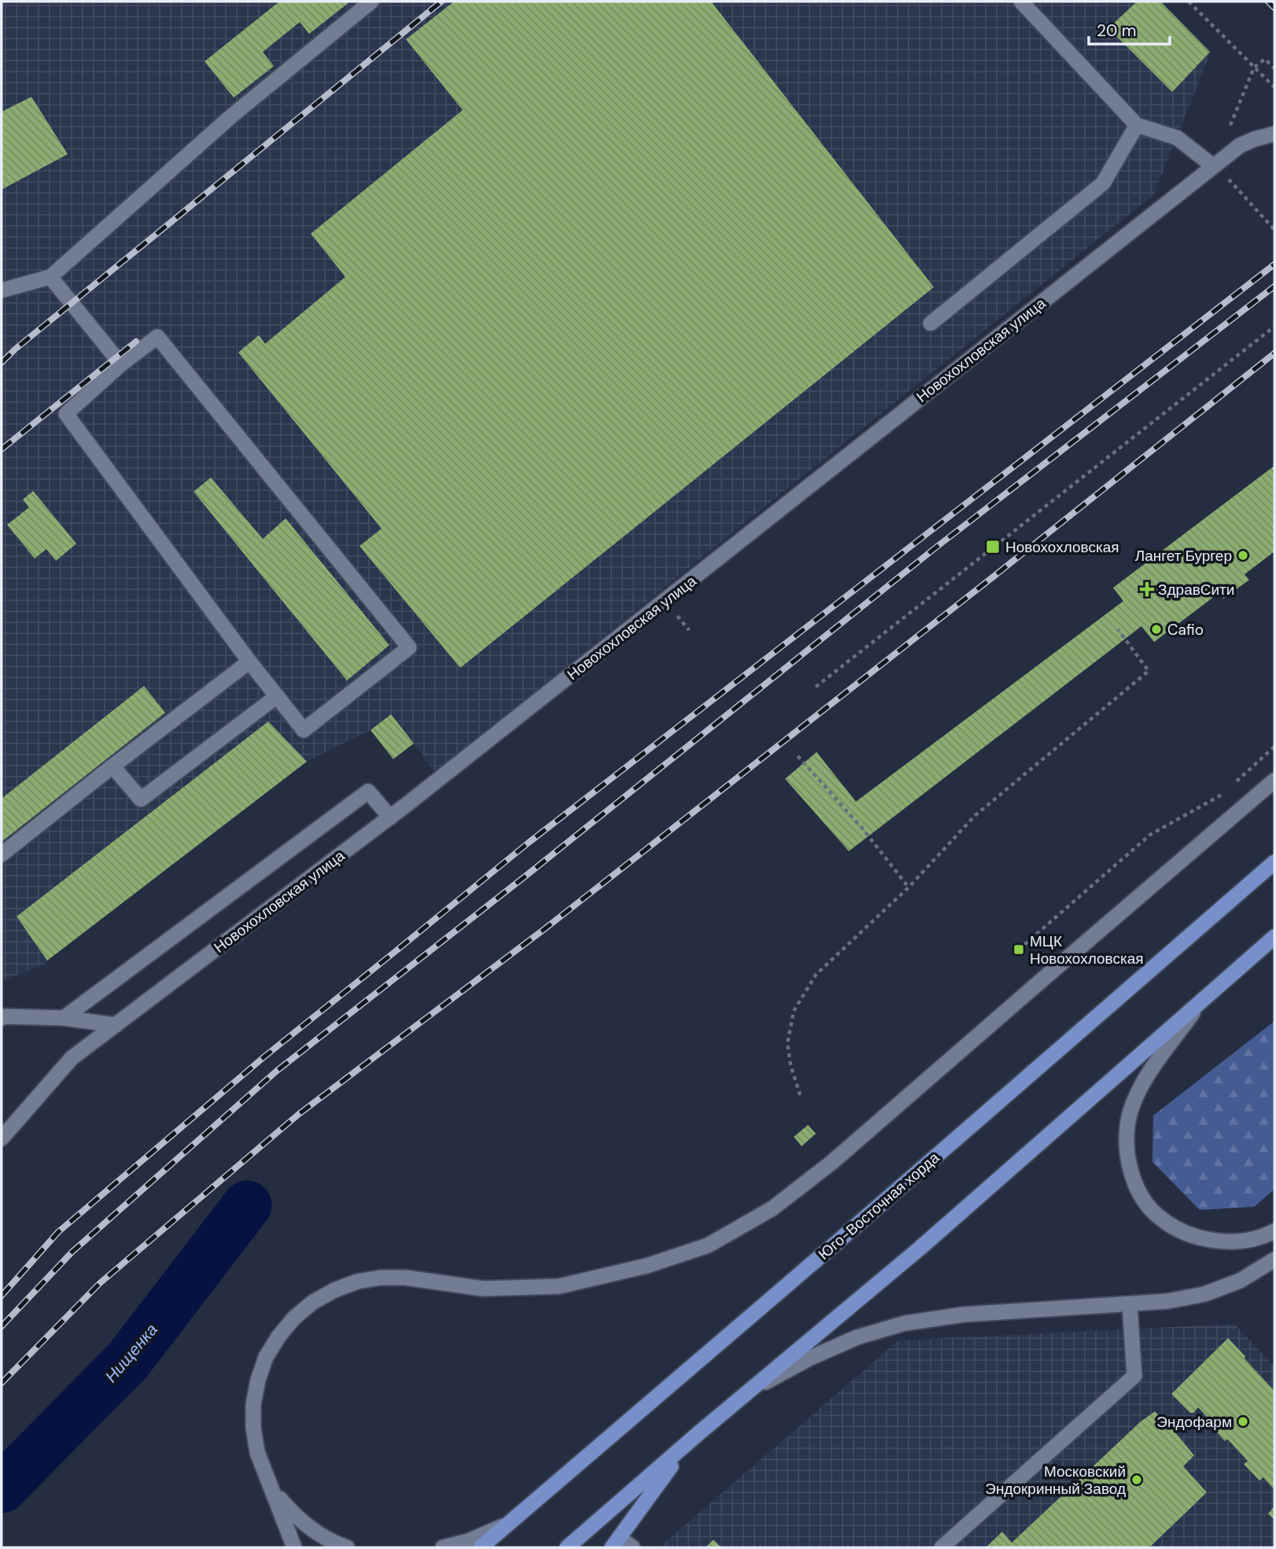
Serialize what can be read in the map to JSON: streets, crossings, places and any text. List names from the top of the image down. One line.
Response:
{"streets":{"main road":["Юго-Восточная хорда"],"street":["Новохохловская улица"]},"water":["Нищенка"],"places":{"transit":["Новохохловская","МЦК Новохохловская"],"other":["Лангет Бургер","Cafio","Эндофарм","Московский Эндокринный Завод"],"health":["ЗдравСити"]},"scale_bar":"20 m"}
